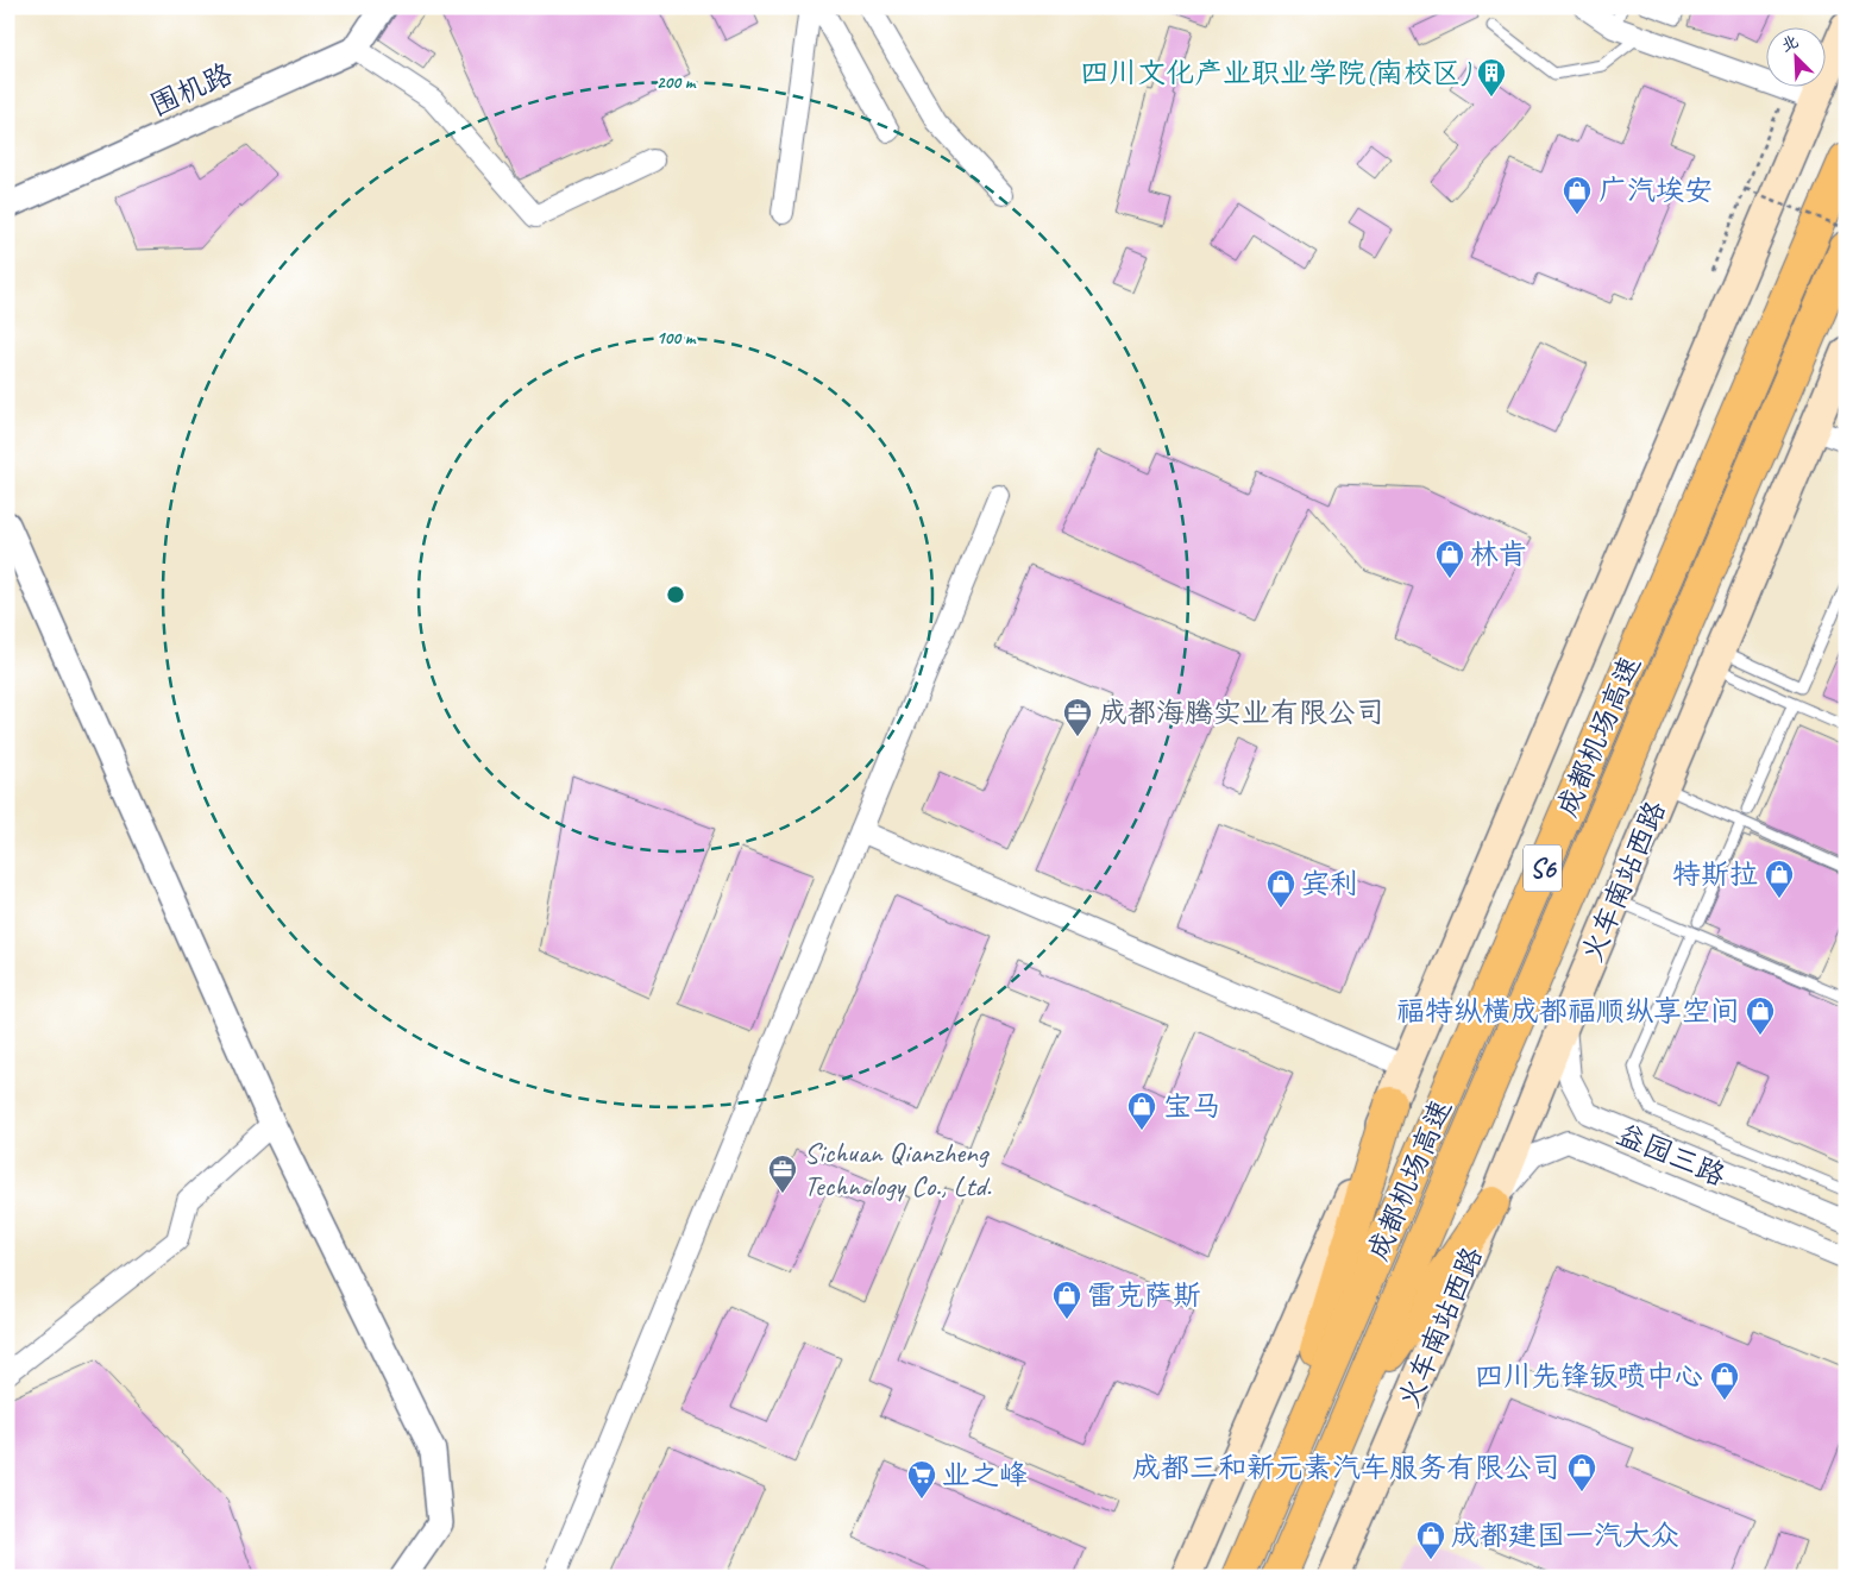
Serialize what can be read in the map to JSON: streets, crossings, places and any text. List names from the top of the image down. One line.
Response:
{"streets":{"highway":["成都机场高速","S6"],"main road":["火车南站西路"],"street":["围机路","益园三路"]},"crossings":[["火车南站西路","益园三路"]],"places":{"building":["四川文化产业职业学院(南校区)"],"shop":["广汽埃安","林肯","特斯拉","宾利","福特纵横成都福顺纵享空间","宝马","雷克萨斯","四川先锋钣喷中心","成都三和新元素汽车服务有限公司","成都建国一汽大众"],"office":["成都海腾实业有限公司","Sichuan Qianzheng Technology Co., Ltd."],"supermarket":["业之峰"]},"north":"top left","rings":["200 m","100 m"]}
